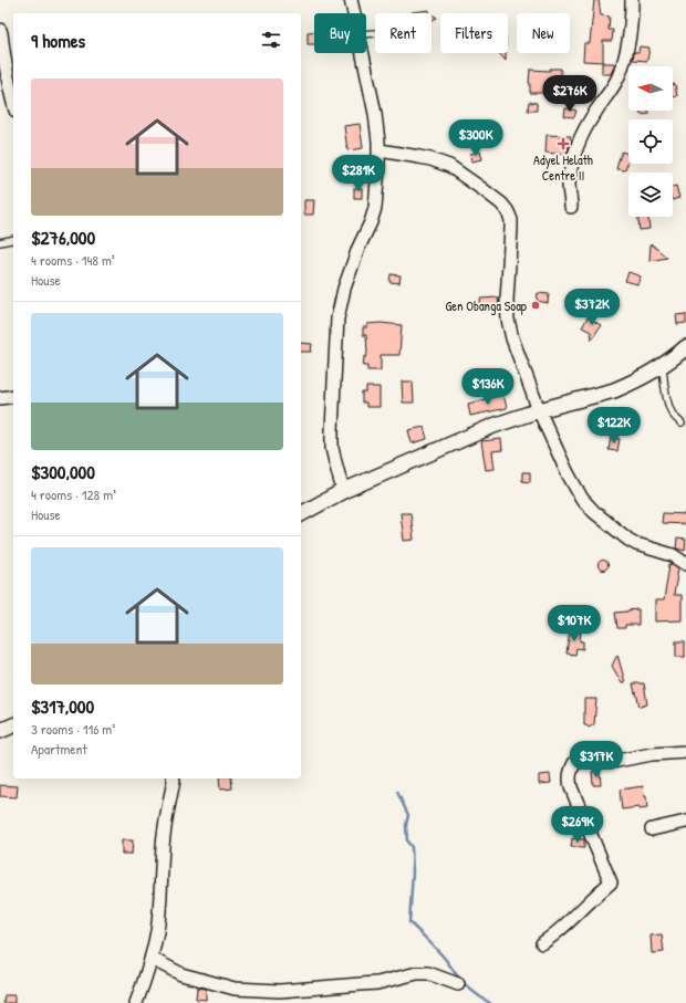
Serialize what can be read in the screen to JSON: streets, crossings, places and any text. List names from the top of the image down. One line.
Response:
{"places":{"health":["Adyel Helath Centre II"],"other":["Gen Obanga Soap"]},"north":"left","page":{"chip":["Buy","Rent","Filters","New"],"heading":"9 homes","list":[{"name":"$276,000","note":"4 rooms · 148 m² · House"},{"name":"$300,000","note":"4 rooms · 128 m² · House"},{"name":"$317,000","note":"3 rooms · 116 m² · Apartment"}],"price":["$276K","$300K","$281K","$372K","$136K","$122K","$107K","$317K","$269K"]}}
